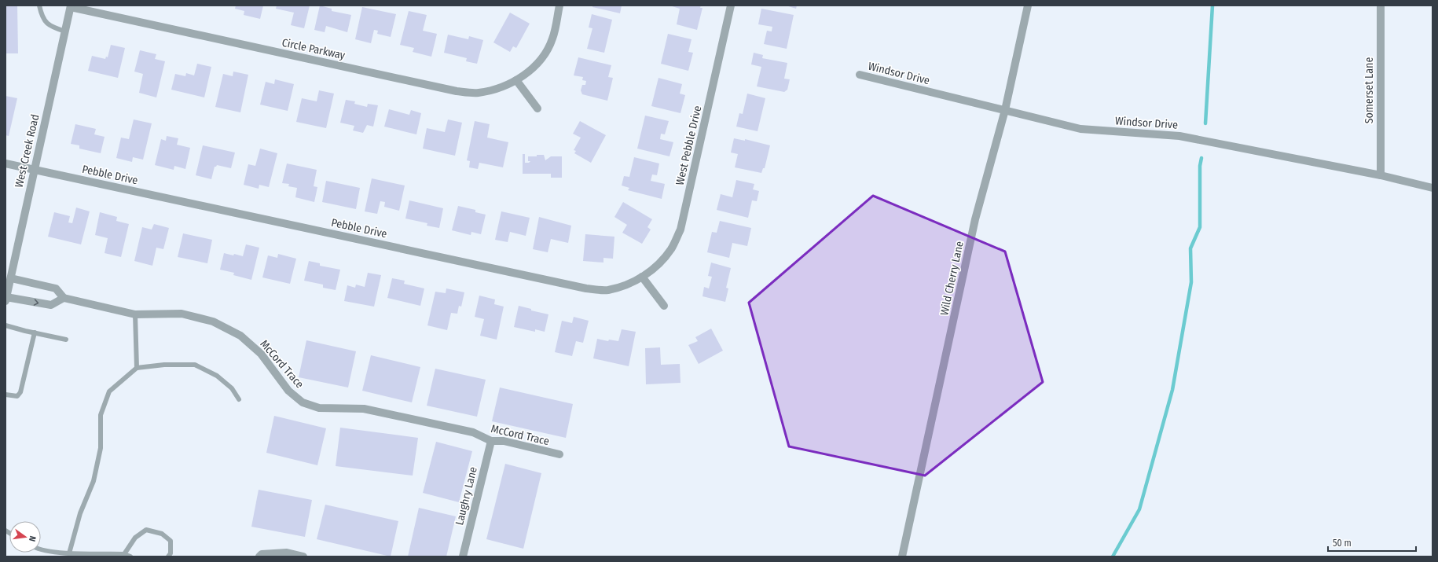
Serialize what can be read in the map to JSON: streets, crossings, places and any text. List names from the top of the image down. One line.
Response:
{"streets":{"street":["Circle Parkway","Windsor Drive","Somerset Lane","West Pebble Drive","West Creek Road","Pebble Drive","Wild Cherry Lane","McCord Trace","Laughry Lane"]},"crossings":[["Circle Parkway","West Creek Road"],["Windsor Drive","Somerset Lane"],["Windsor Drive","Wild Cherry Lane"],["West Pebble Drive","Pebble Drive"],["West Creek Road","Pebble Drive"],["West Creek Road","McCord Trace"],["McCord Trace","Laughry Lane"]],"scale_bar":"50 m","north":"right"}
